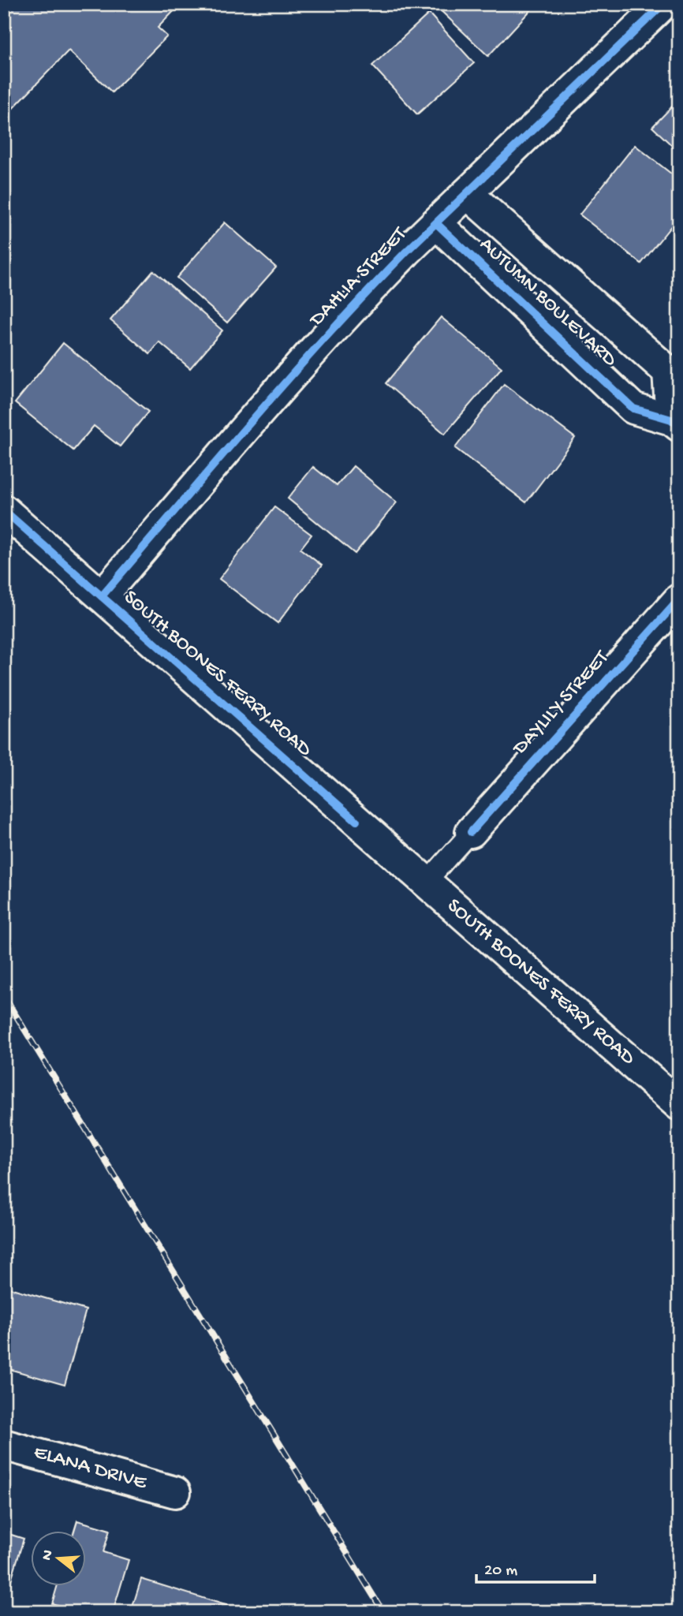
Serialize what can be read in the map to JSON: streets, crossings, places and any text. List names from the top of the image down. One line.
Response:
{"streets":{"street":["DAHLIA STREET","AUTUMN BOULEVARD","SOUTH BOONES FERRY ROAD","DAYLILY STREET","ELANA DRIVE"]},"crossings":[["DAHLIA STREET","AUTUMN BOULEVARD"],["DAHLIA STREET","SOUTH BOONES FERRY ROAD"],["SOUTH BOONES FERRY ROAD","DAYLILY STREET"]],"scale_bar":"20 m","north":"left"}
